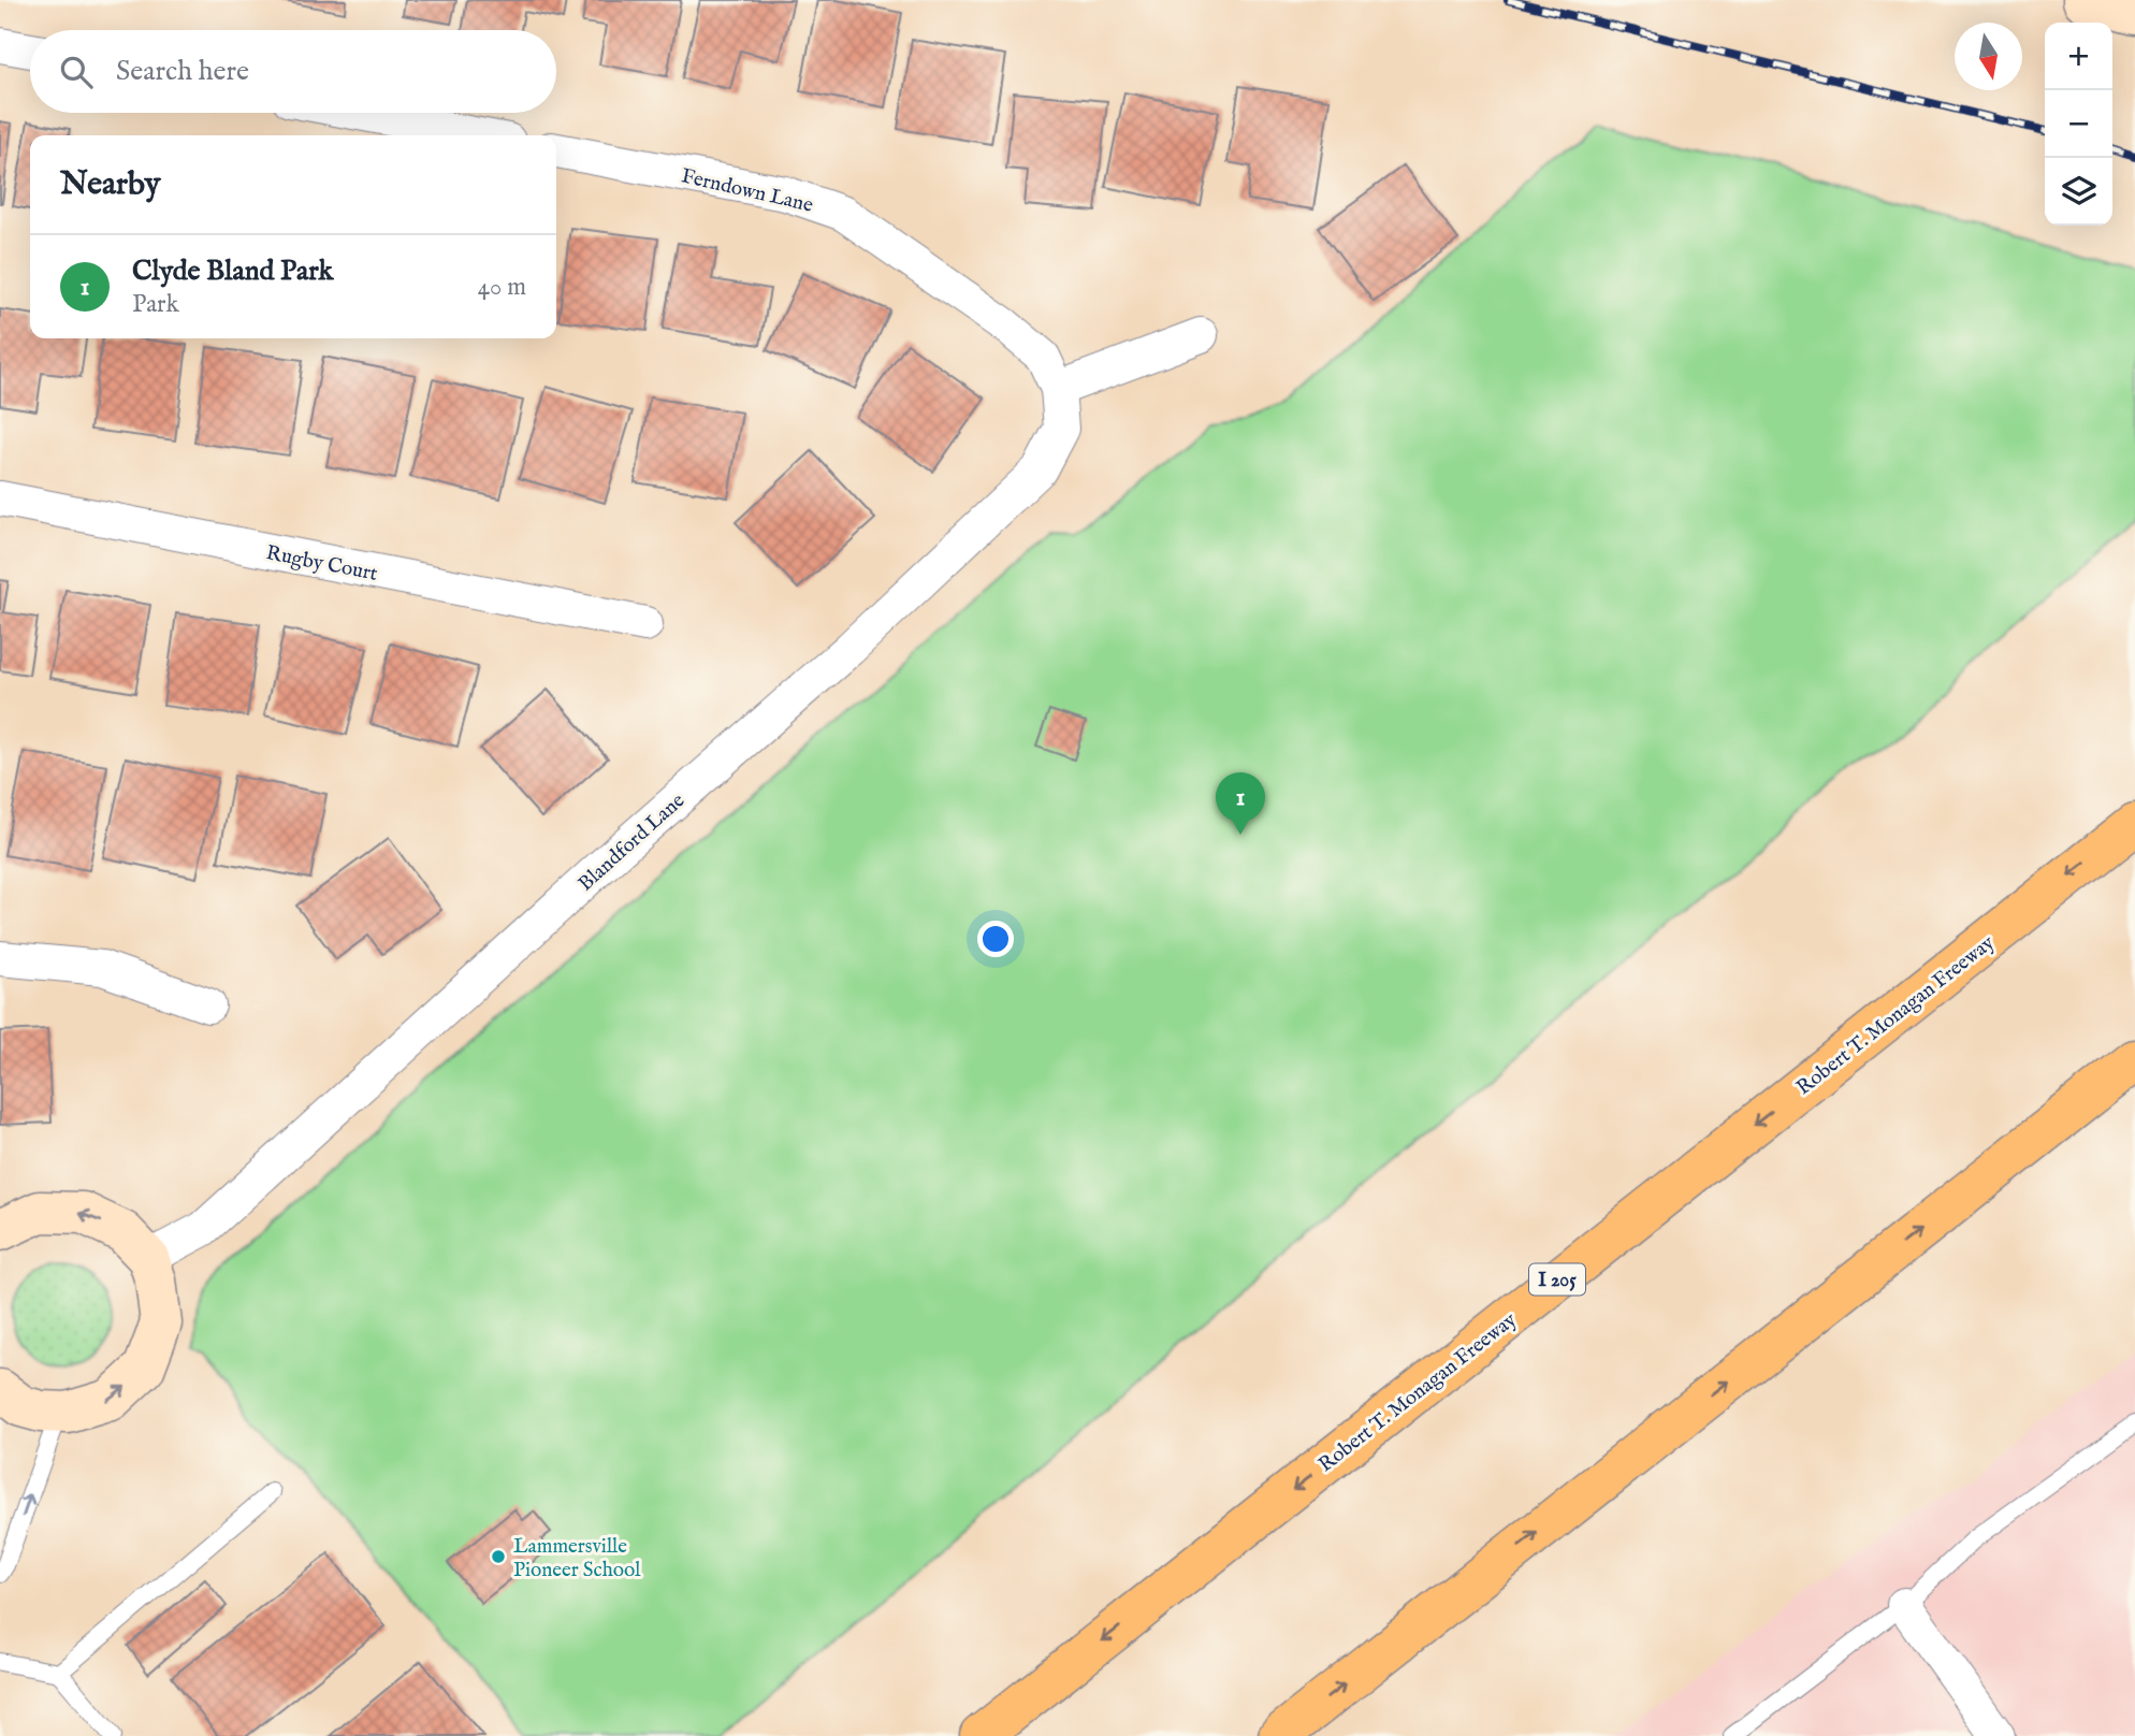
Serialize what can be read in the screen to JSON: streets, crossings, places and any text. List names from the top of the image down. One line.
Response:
{"streets":{"highway":["Robert T. Monagan Freeway","I 205"],"street":["Ferndown Lane","Rugby Court","Blandford Lane"]},"crossings":[["Ferndown Lane","Blandford Lane"]],"places":["Lammersville Pioneer School"],"north":"bottom","page":{"map_buttons":["+","−"],"search":"Search here","heading":"Nearby","list":[{"mark":"1","name":"Clyde Bland Park","note":"Park","value":"40 m"}],"pins":"1"}}
